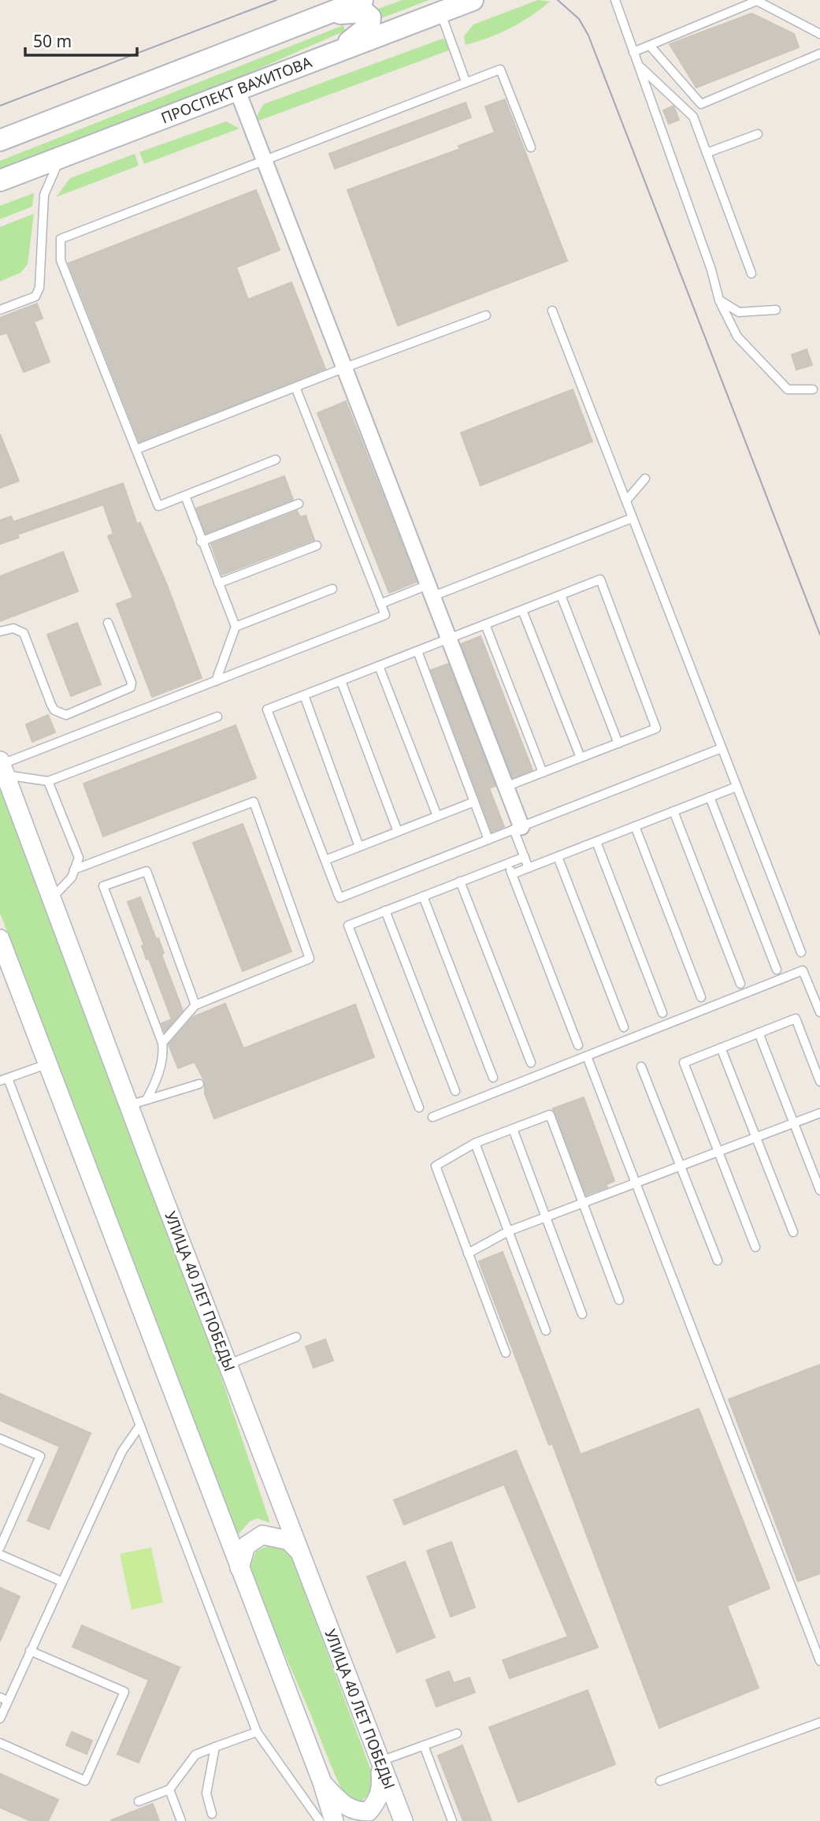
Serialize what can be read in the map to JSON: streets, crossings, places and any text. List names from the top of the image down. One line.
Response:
{"streets":{"main road":["ПРОСПЕКТ ВАХИТОВА"],"street":["УЛИЦА 40 ЛЕТ ПОБЕДЫ"]},"scale_bar":"50 m"}
